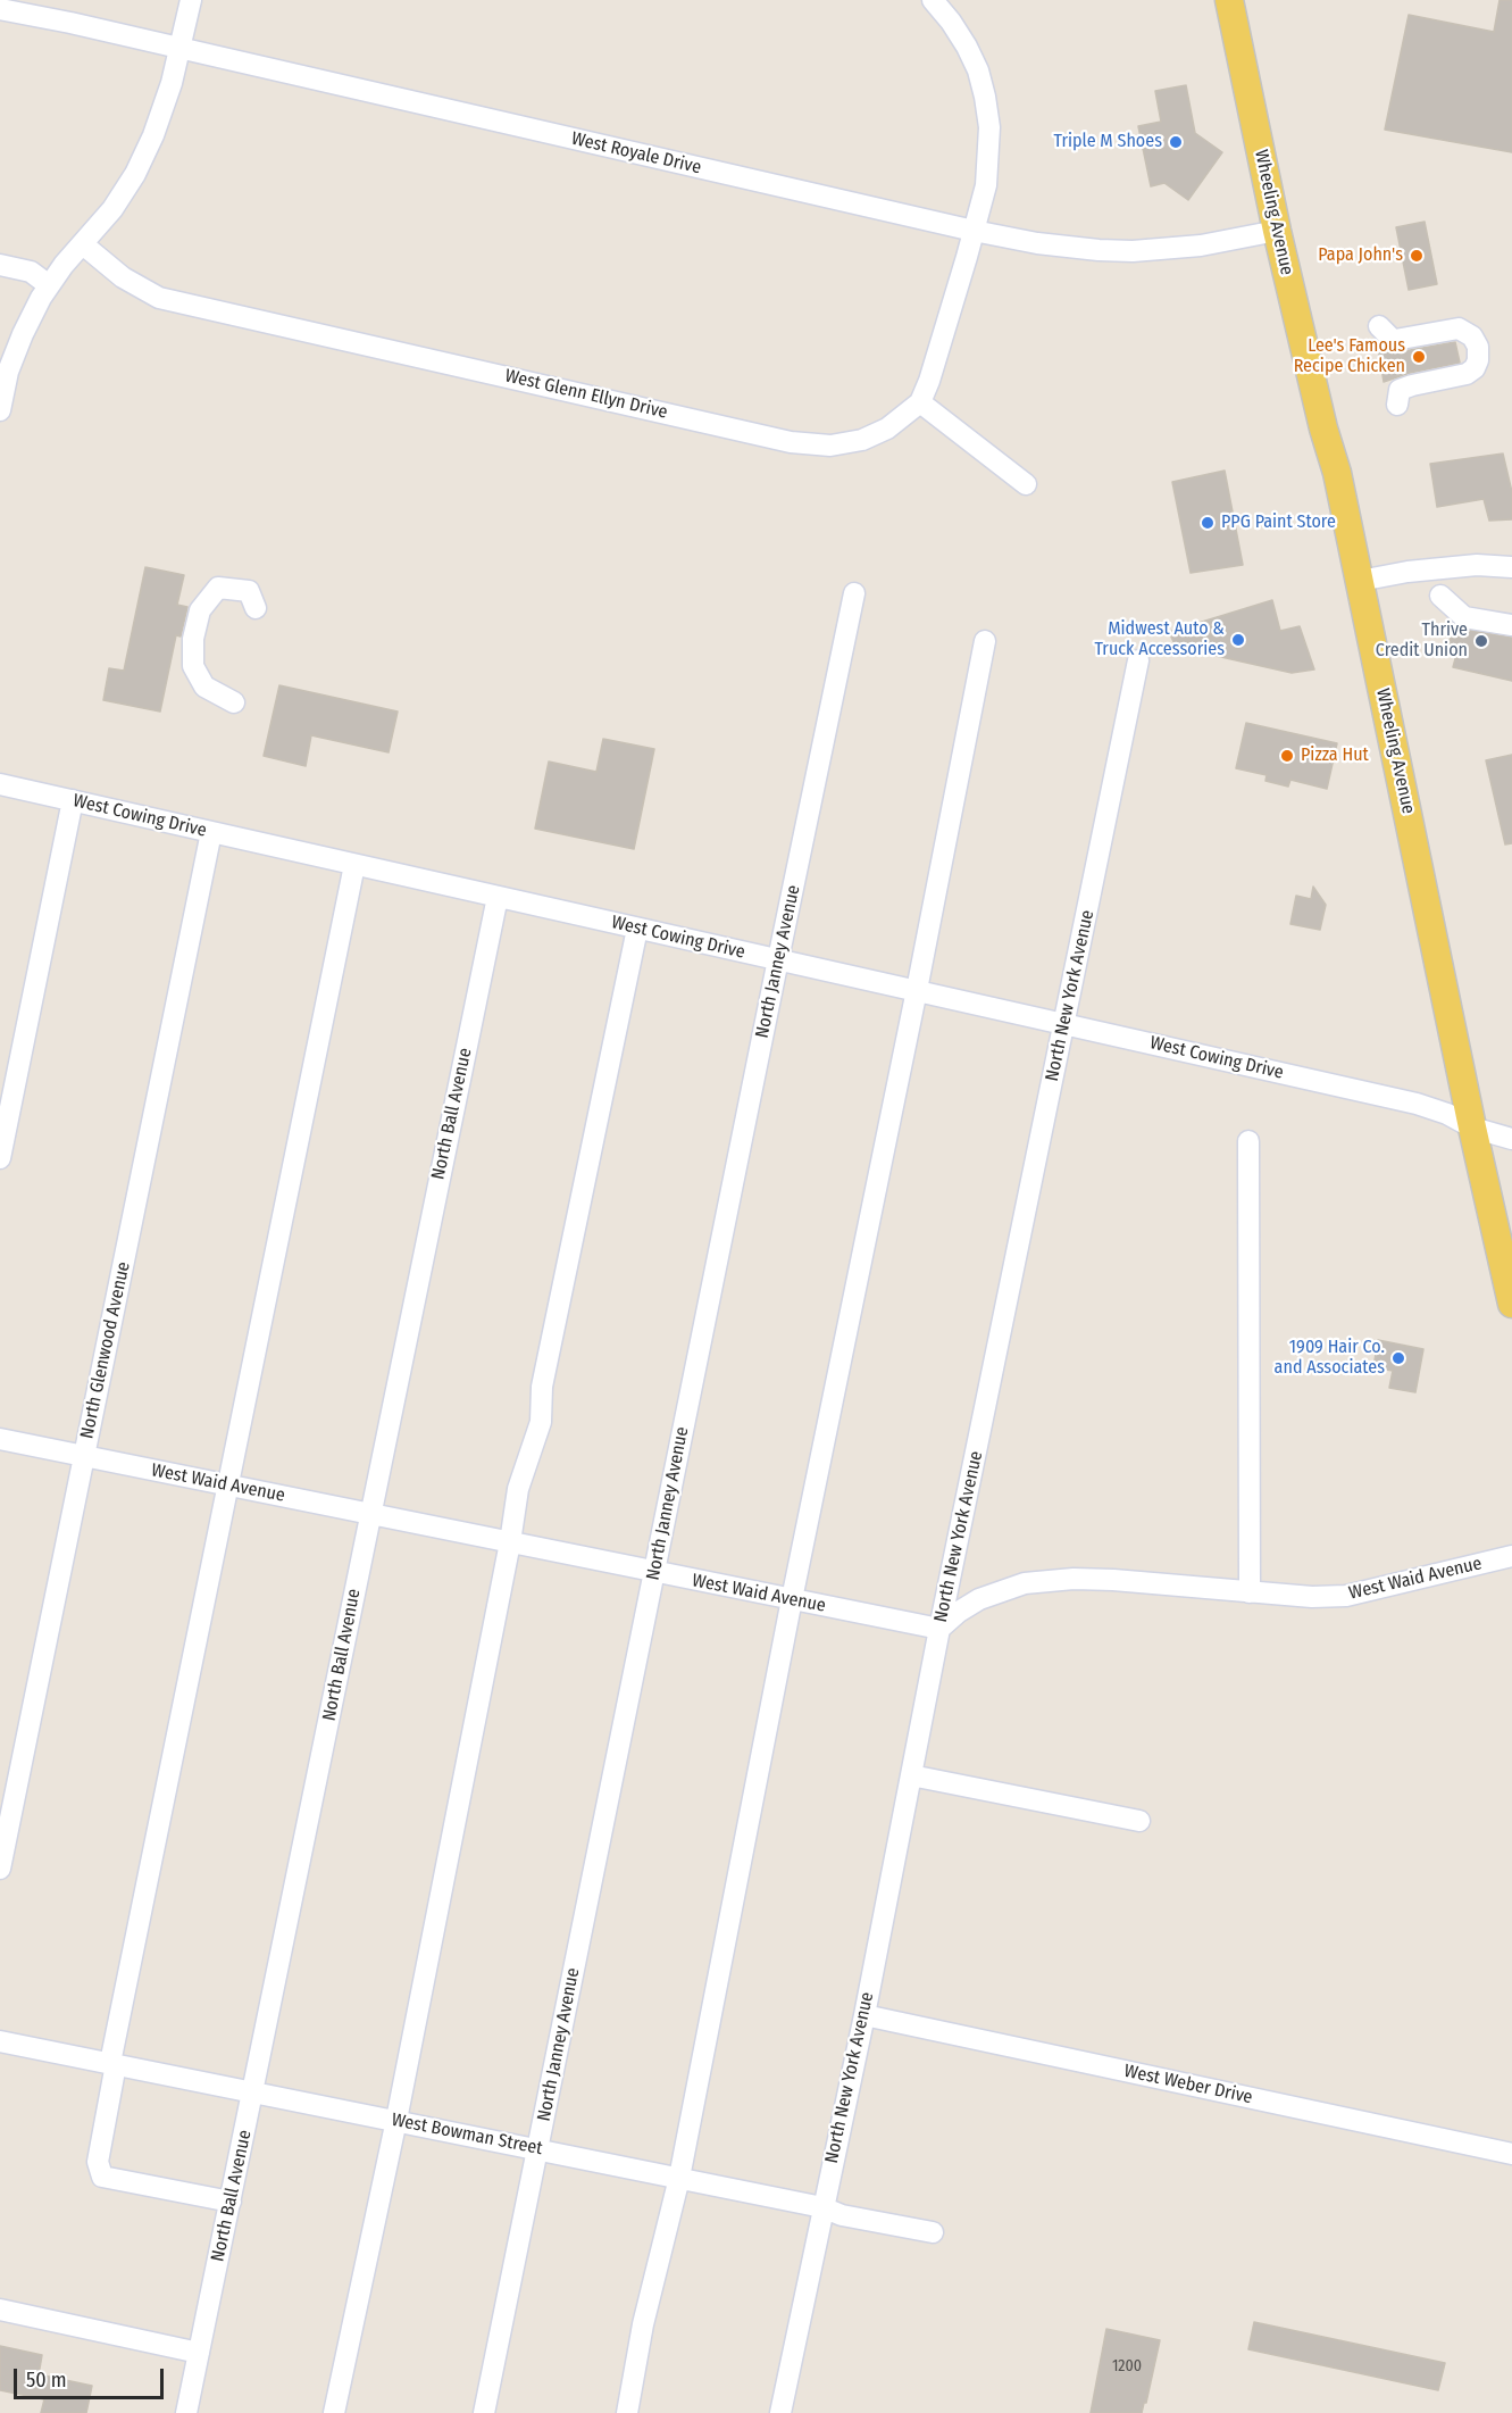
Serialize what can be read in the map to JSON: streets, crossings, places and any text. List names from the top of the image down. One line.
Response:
{"streets":{"main road":["Wheeling Avenue"],"street":["West Royale Drive","West Glenn Ellyn Drive","West Cowing Drive","North Janney Avenue","North New York Avenue","North Ball Avenue","North Glenwood Avenue","West Waid Avenue","West Weber Drive","West Bowman Street"]},"crossings":[["West Royale Drive","Wheeling Avenue"],["Wheeling Avenue","West Cowing Drive"],["West Cowing Drive","North Janney Avenue"],["West Cowing Drive","North New York Avenue"],["West Cowing Drive","North Ball Avenue"],["West Cowing Drive","North Glenwood Avenue"],["North Janney Avenue","West Waid Avenue"],["North Janney Avenue","West Bowman Street"],["North New York Avenue","West Waid Avenue"],["North New York Avenue","West Weber Drive"],["North New York Avenue","West Bowman Street"],["North Ball Avenue","West Waid Avenue"],["North Ball Avenue","West Bowman Street"],["North Glenwood Avenue","West Waid Avenue"]],"places":["Triple M Shoes","Papa John's","Lee's Famous Recipe Chicken","PPG Paint Store","Midwest Auto & Truck Accessories","Thrive Credit Union","Pizza Hut","1909 Hair Co. and Associates"],"house_numbers":["1200"],"scale_bar":"50 m"}
